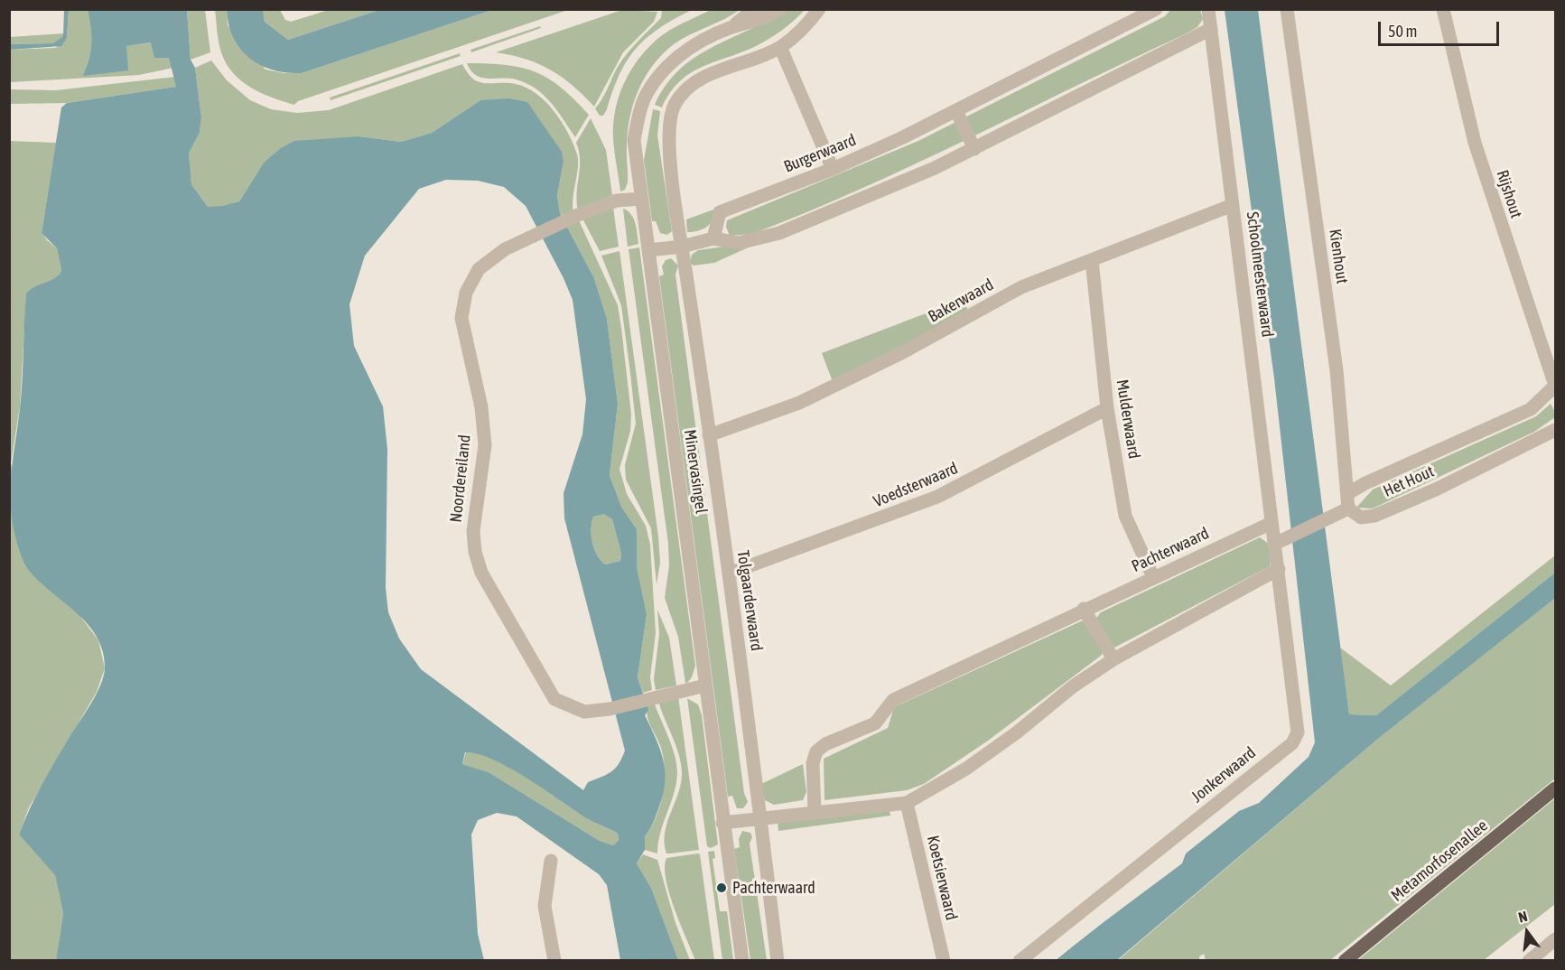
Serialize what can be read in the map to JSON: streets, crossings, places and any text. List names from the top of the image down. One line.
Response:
{"streets":{"main road":["Metamorfosenallee"],"street":["Burgerwaard","Rijshout","Kienhout","Schoolmeesterwaard","Bakerwaard","Mulderwaard","Minervasingel","Noordereiland","Het Hout","Voedsterwaard","Pachterwaard","Tolgaarderwaard","Jonkerwaard","Koetsierwaard"]},"crossings":[["Rijshout","Het Hout"],["Kienhout","Het Hout"],["Schoolmeesterwaard","Bakerwaard"],["Schoolmeesterwaard","Pachterwaard"],["Schoolmeesterwaard","Jonkerwaard"],["Bakerwaard","Mulderwaard"],["Bakerwaard","Tolgaarderwaard"],["Mulderwaard","Voedsterwaard"],["Mulderwaard","Pachterwaard"],["Minervasingel","Noordereiland"],["Voedsterwaard","Tolgaarderwaard"]],"places":["Pachterwaard"],"scale_bar":"50 m","north":"top"}
